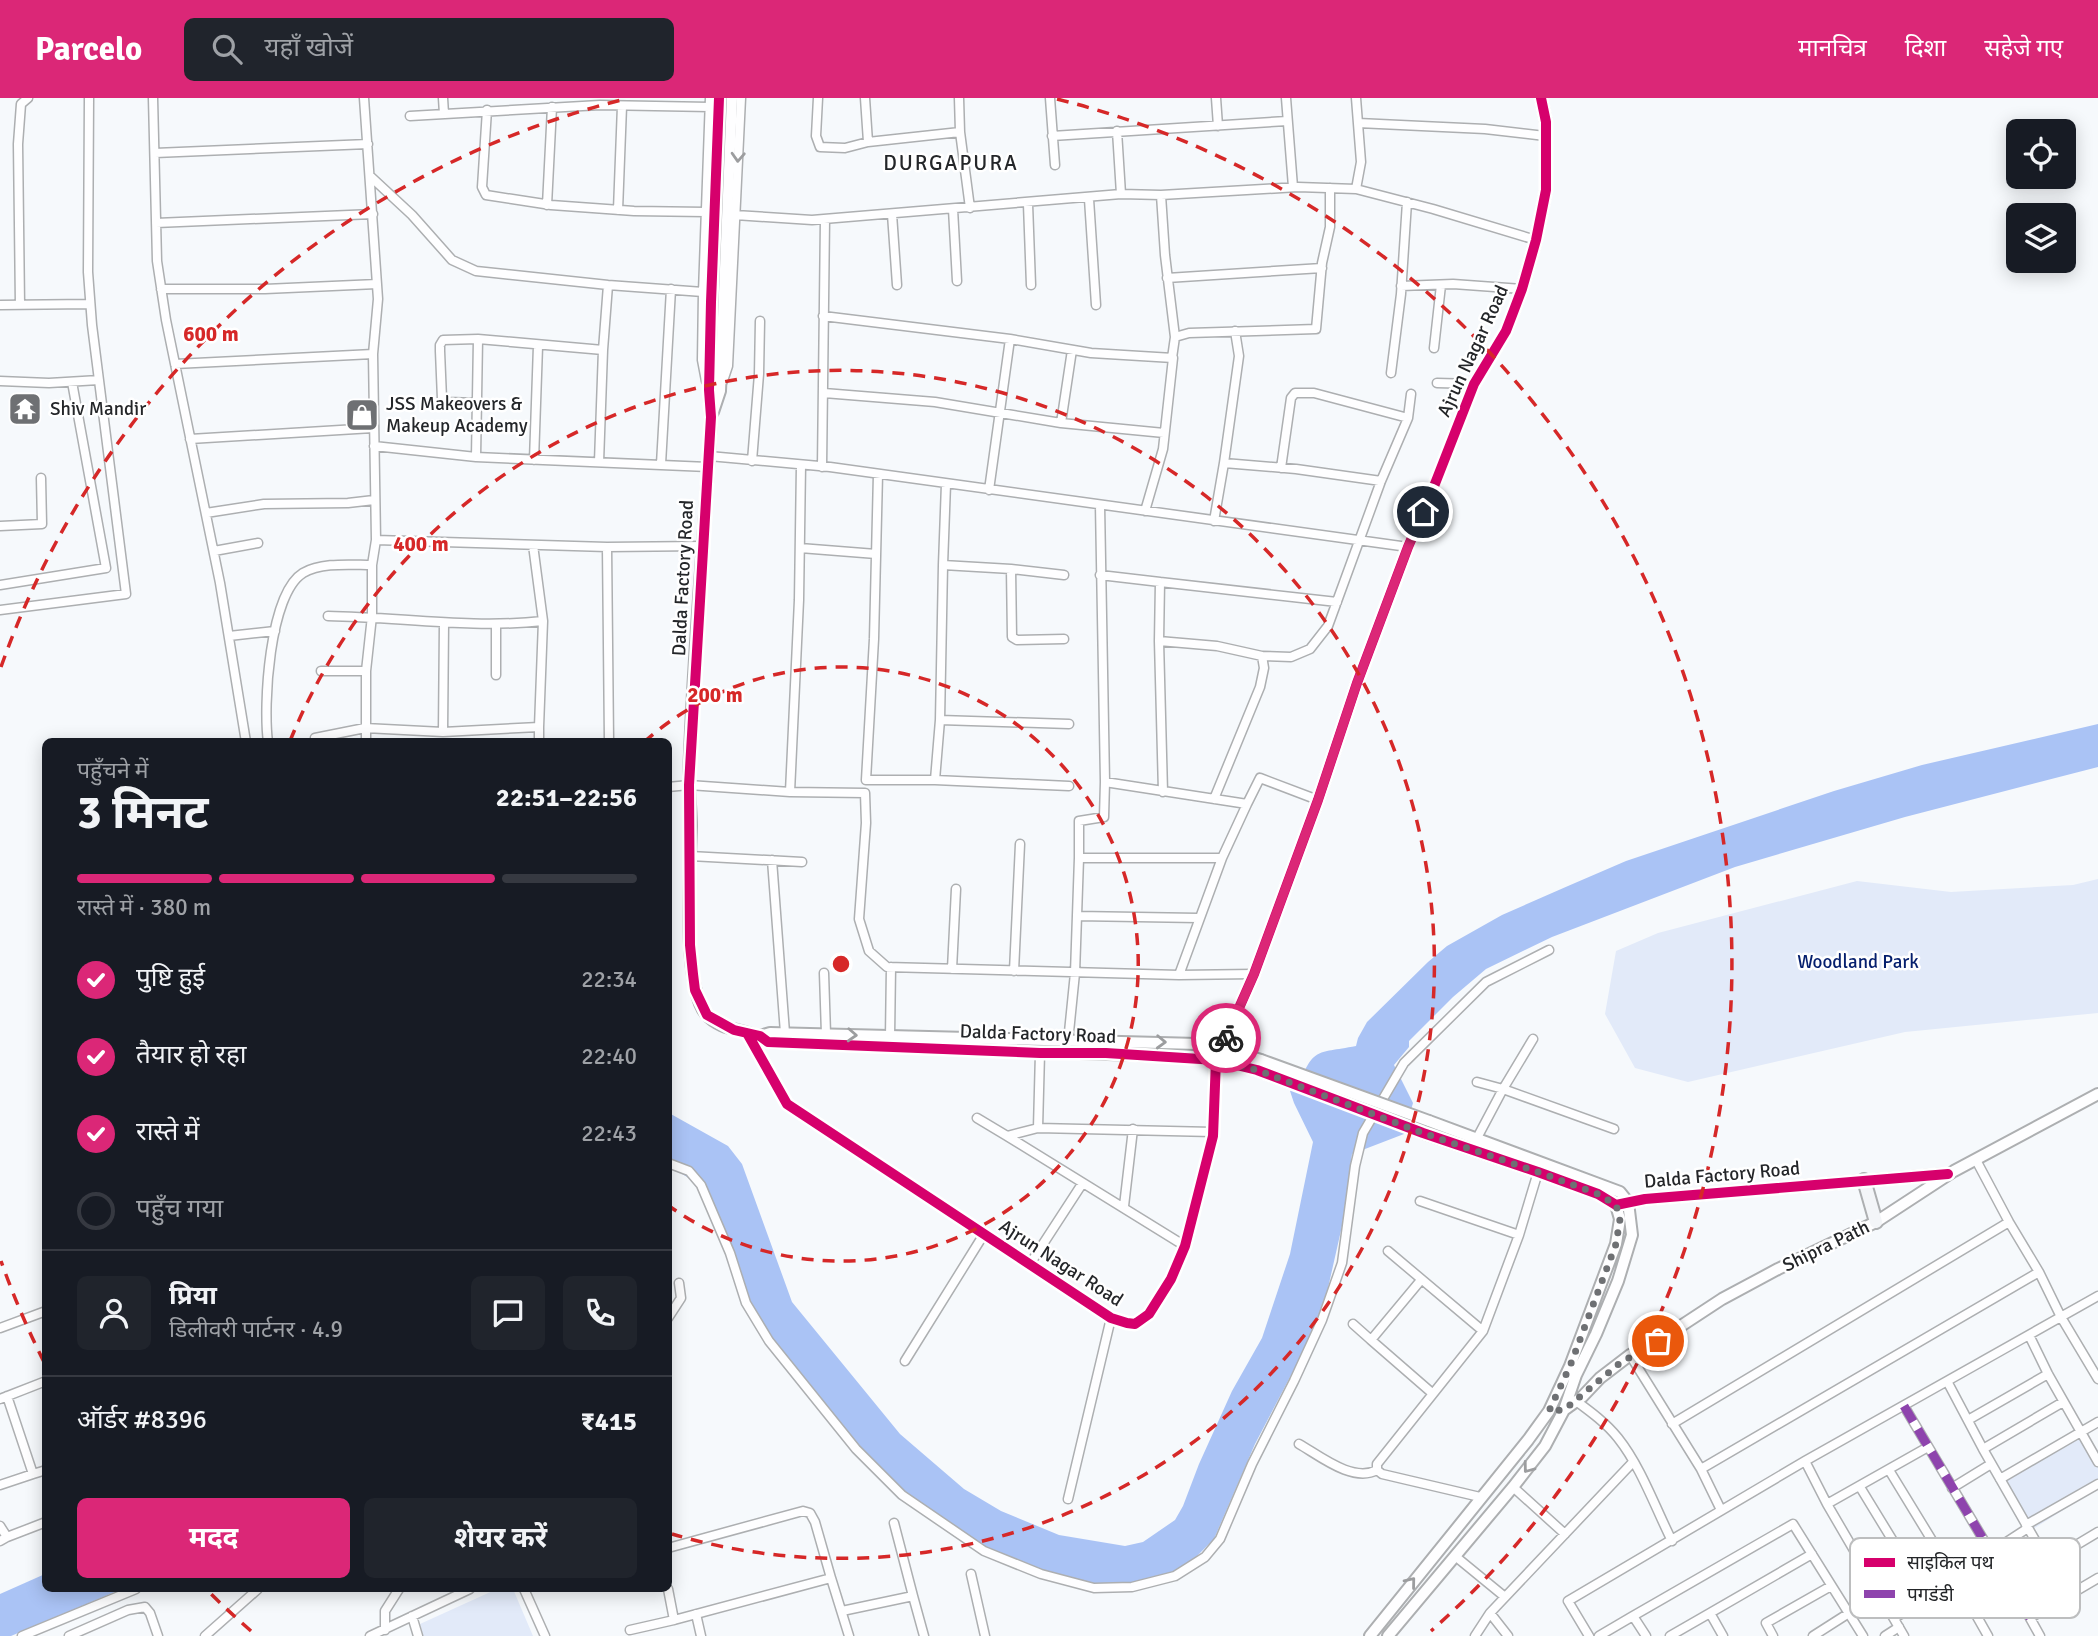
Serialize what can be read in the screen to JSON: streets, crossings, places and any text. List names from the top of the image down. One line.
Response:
{"streets":{"street":["Ajrun Nagar Road","Dalda Factory Road","Shipra Path"]},"crossings":[["Ajrun Nagar Road","Dalda Factory Road"],["Dalda Factory Road","Shipra Path"]],"districts":["DURGAPURA"],"parks":["Woodland Park"],"places":{"temple":["Shiv Mandir"],"shop":["JSS Makeovers & Makeup Academy"]},"legend":["साइकिल पथ","पगडंडी"],"page":{"header":"Parcelo","search":"यहाँ खोजें","nav":["मानचित्र","दिशा","सहेजे गए"],"heading":["3 मिनट","पहुँचने में","22:51–22:56"],"panel":["प्रिया","डिलीवरी पार्टनर · 4.9","ऑर्डर #8396","₹415"],"bar":"रास्ते में · 380 m","list":[["पुष्टि हुई","22:34"],["तैयार हो रहा","22:40"],["रास्ते में","22:43"],"पहुँच गया"],"buttons":["मदद","शेयर करें"]},"rings":["600 m","400 m","200 m"]}
